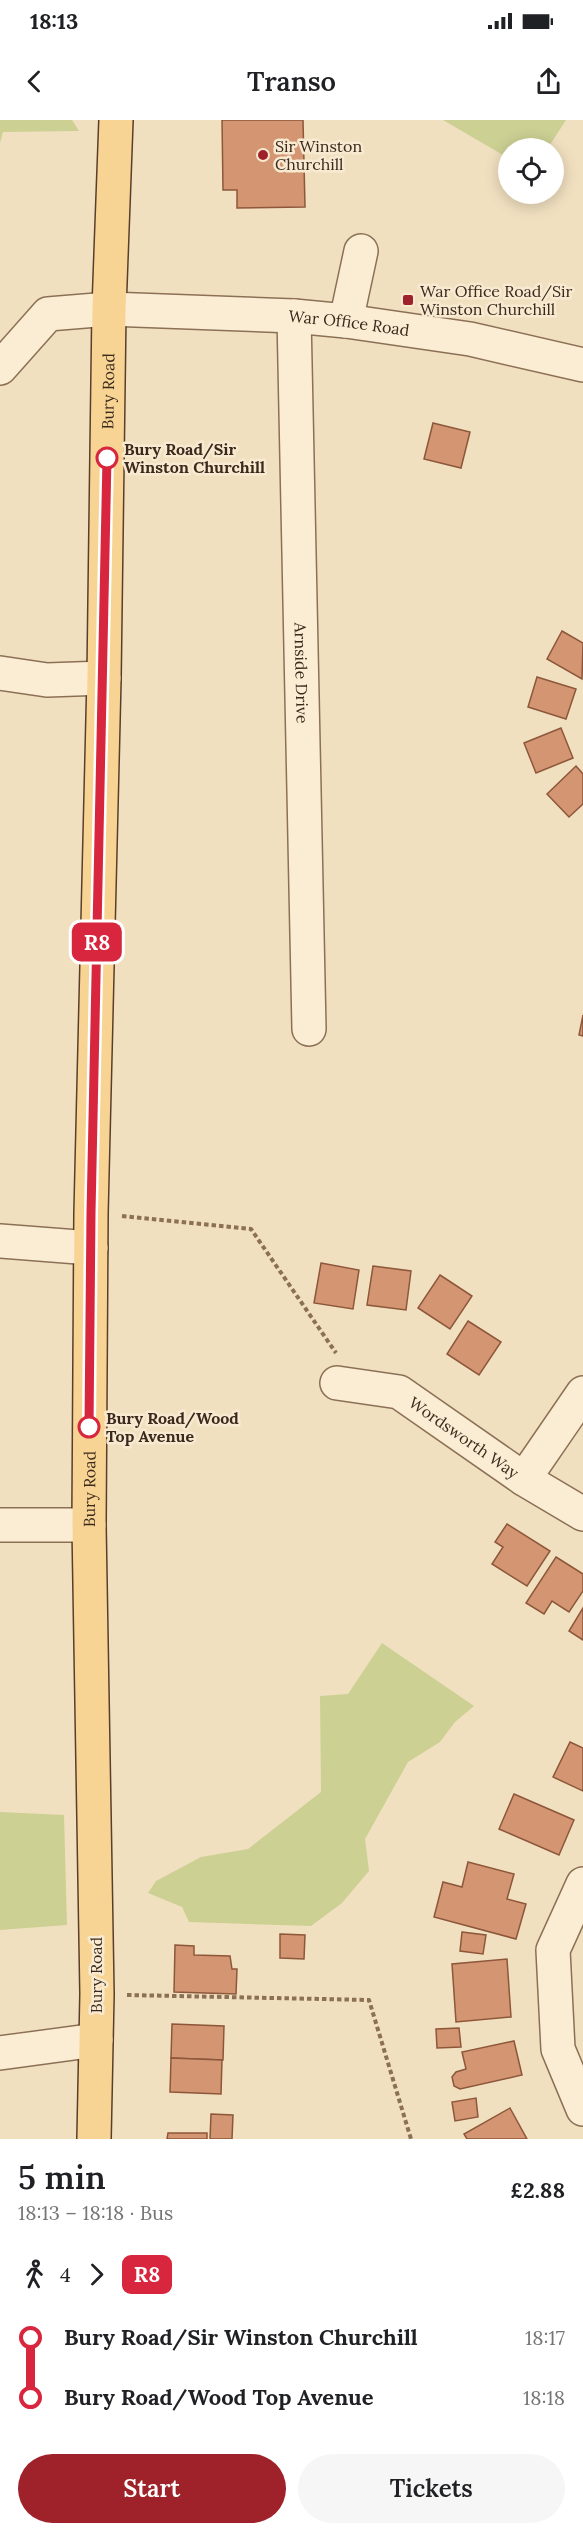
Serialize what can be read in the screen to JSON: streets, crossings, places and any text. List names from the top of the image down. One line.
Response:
{"streets":{"main road":["Bury Road"],"street":["War Office Road","Arnside Drive","Wordsworth Way"]},"crossings":[["War Office Road","Bury Road"],["War Office Road","Arnside Drive"]],"places":{"other":["Sir Winston Churchill","Bury Road/Sir Winston Churchill","Bury Road/Wood Top Avenue"],"transit":["War Office Road/Sir Winston Churchill"]},"lines":["bus line R8"],"page":{"status":"18:13","header":"Transo","on_map":"R8","heading":["5 min","18:13 – 18:18 · Bus","£2.88"],"legs":["4","R8"],"list":[{"name":"Bury Road/Sir Winston Churchill","value":"18:17"},{"name":"Bury Road/Wood Top Avenue","value":"18:18"}],"buttons":["Start","Tickets"]}}
